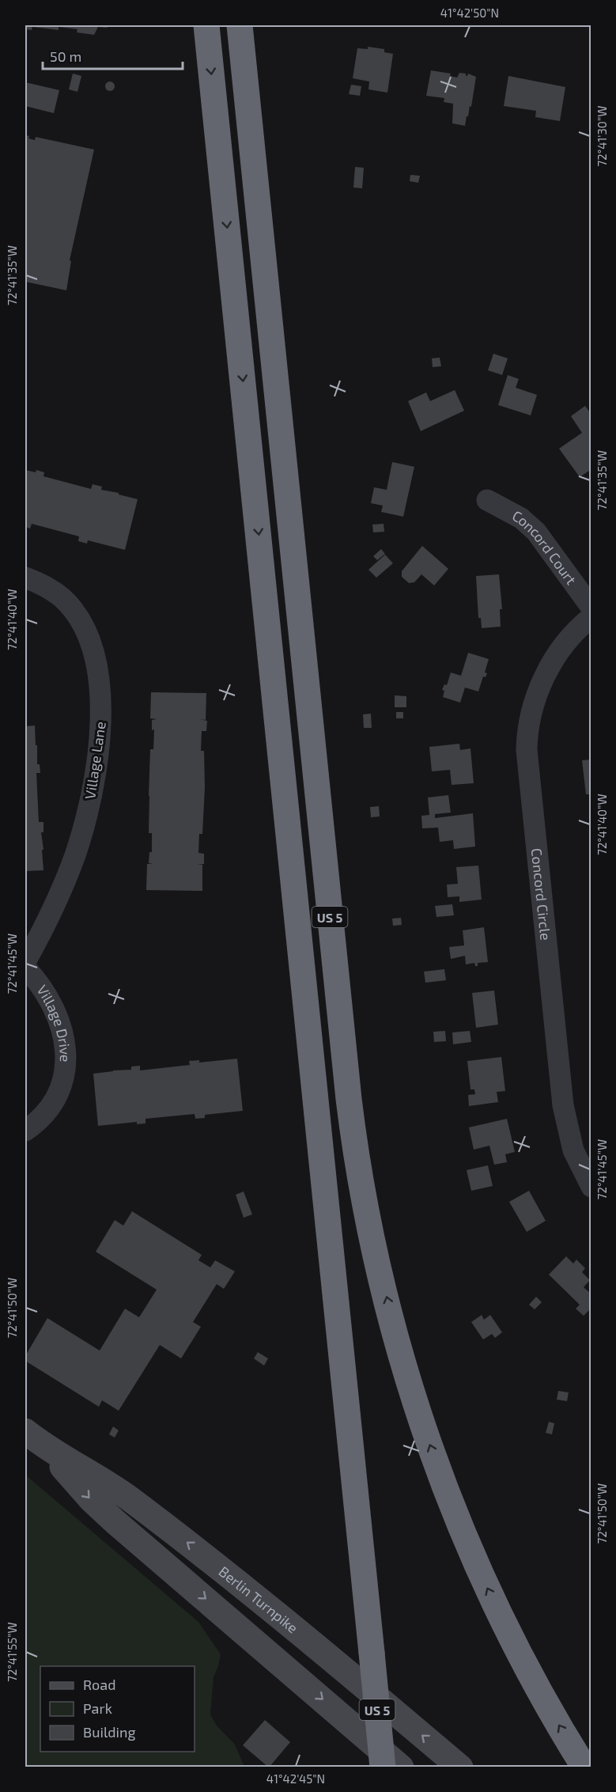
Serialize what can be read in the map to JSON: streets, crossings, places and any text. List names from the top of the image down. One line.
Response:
{"streets":{"highway":["US 5"],"main road":["Berlin Turnpike"],"street":["Concord Court","Village Lane","Concord Circle","Village Drive"]},"legend":["Road","Park","Building"],"scale_bar":"50 m","coordinates":["41°42'50\"N","72°41'30\"W","72°41'35\"W","72°41'40\"W","72°41'45\"W","72°41'50\"W","72°41'55\"W","41°42'45\"N"]}
